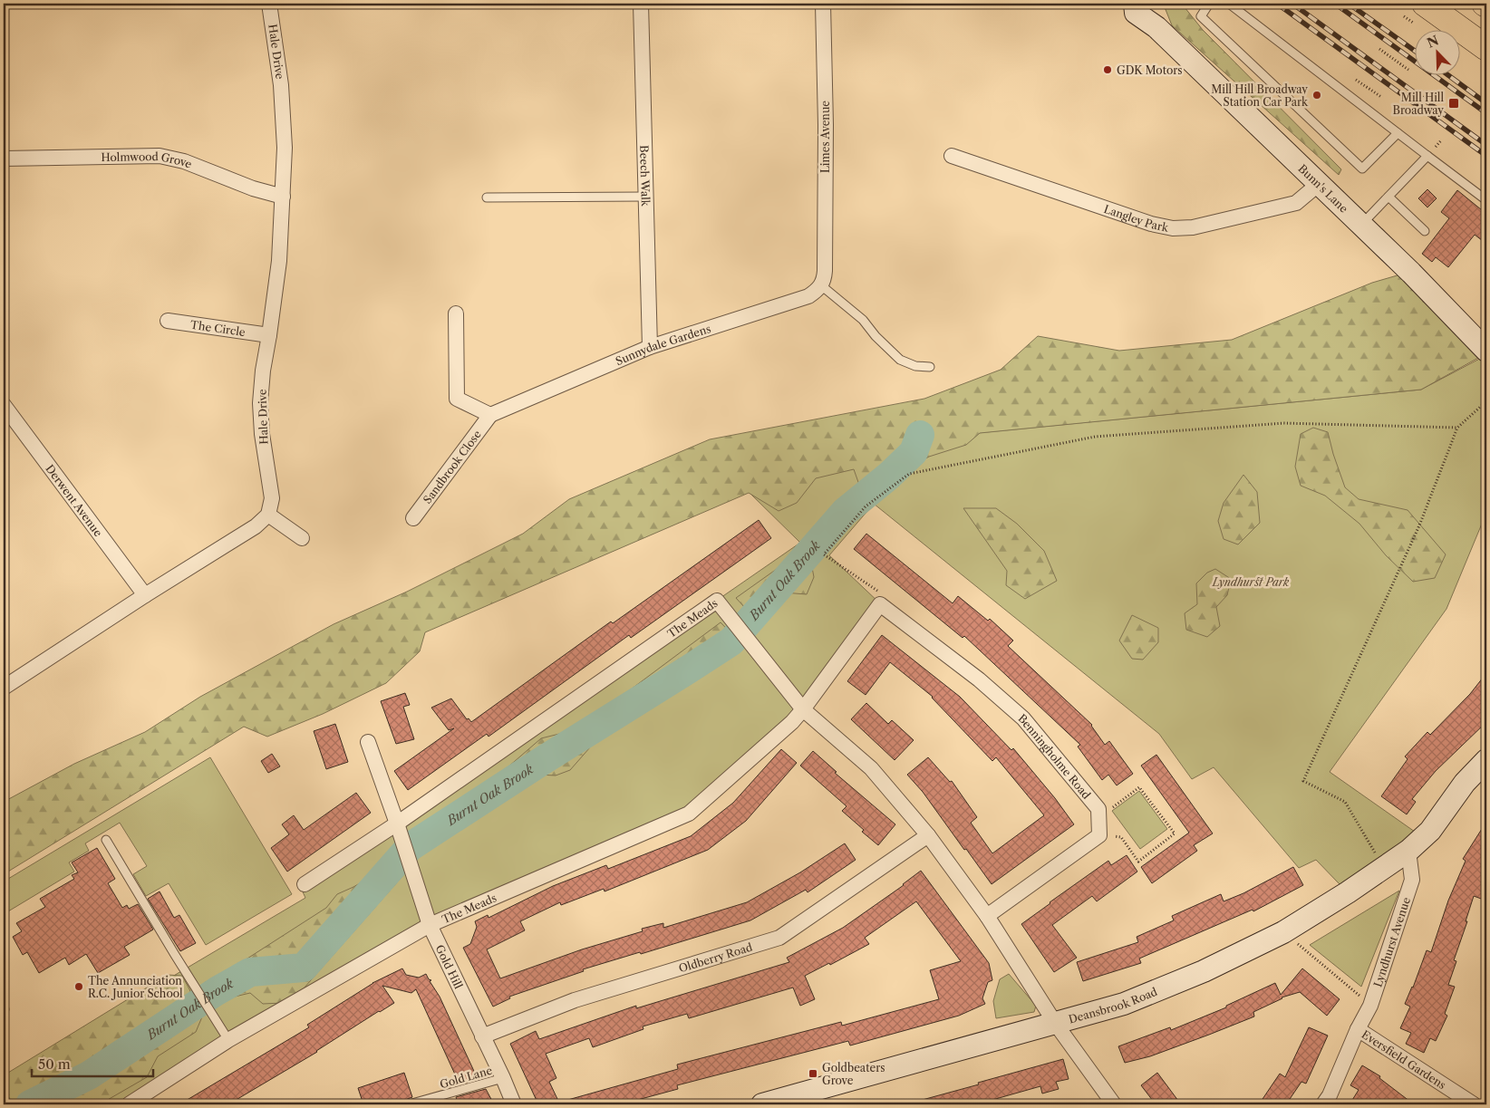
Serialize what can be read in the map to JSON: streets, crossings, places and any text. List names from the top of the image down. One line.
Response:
{"streets":{"street":["Hale Drive","Limes Avenue","Holmwood Grove","Beech Walk","Bunn's Lane","Langley Park","The Circle","Sunnydale Gardens","Sandbrook Close","Derwent Avenue","The Meads","Benningholme Road","Lyndhurst Avenue","Oldberry Road","Gold Hill","Deansbrook Road","Eversfield Gardens"],"lane":["Gold Lane"]},"crossings":[["Hale Drive","Holmwood Grove"],["Hale Drive","The Circle"],["Limes Avenue","Sunnydale Gardens"],["Beech Walk","Sunnydale Gardens"],["Bunn's Lane","Langley Park"],["Sunnydale Gardens","Sandbrook Close"],["The Meads","Benningholme Road"],["The Meads","Gold Hill"],["Lyndhurst Avenue","Deansbrook Road"],["Lyndhurst Avenue","Eversfield Gardens"],["Oldberry Road","Gold Hill"],["Gold Hill","Gold Lane"]],"water":["Burnt Oak Brook"],"parks":["Lyndhurst Park"],"places":{"other":["GDK Motors","Mill Hill Broadway Station Car Park","The Annunciation R.C. Junior School"],"transit":["Mill Hill Broadway","Goldbeaters Grove"]},"scale_bar":"50 m","north":"top left"}
